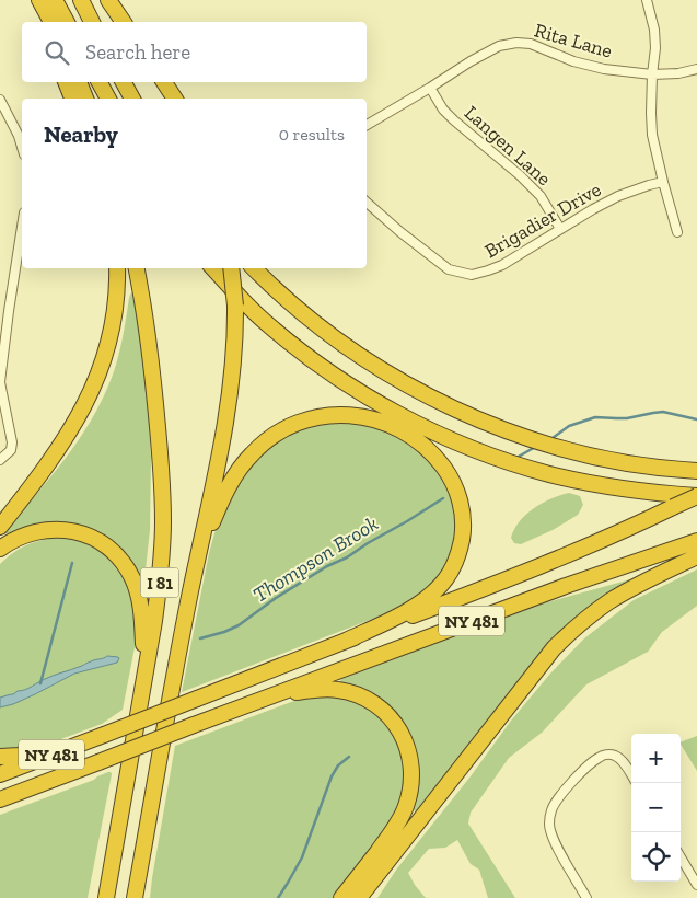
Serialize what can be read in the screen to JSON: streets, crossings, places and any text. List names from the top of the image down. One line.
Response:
{"streets":{"highway":["I 81","NY 481"],"street":["Rita Lane","Langen Lane","Brigadier Drive"]},"crossings":[["Rita Lane","Langen Lane"],["Langen Lane","Brigadier Drive"]],"water":["Thompson Brook"],"page":{"search":"Search here","heading":["Nearby","0 results"],"map_buttons":["+","−"]}}
